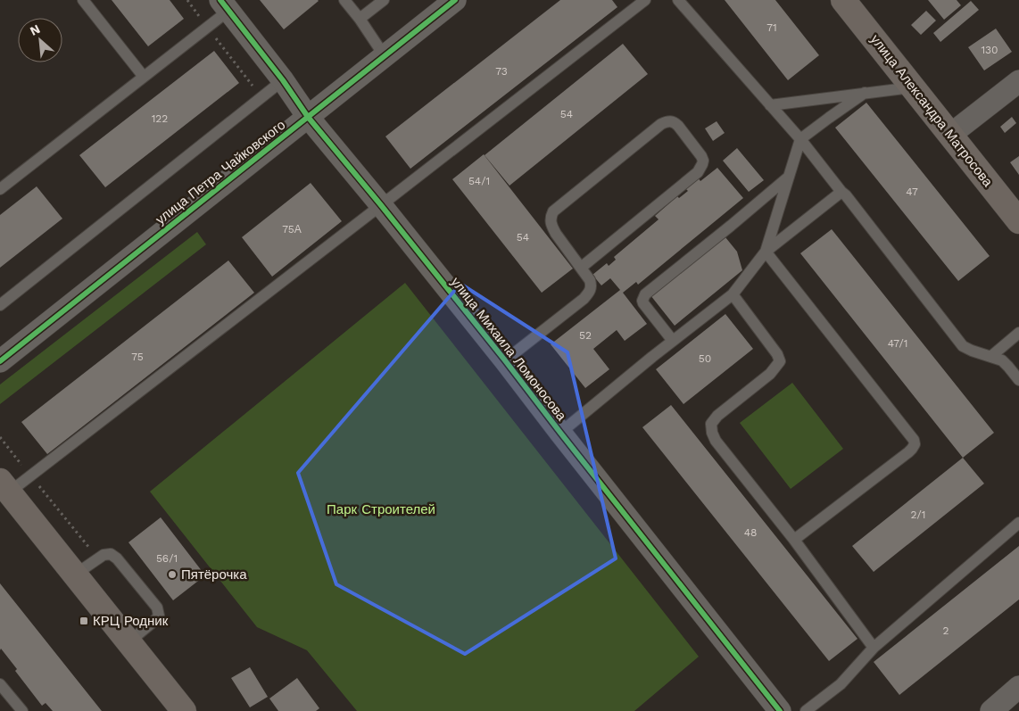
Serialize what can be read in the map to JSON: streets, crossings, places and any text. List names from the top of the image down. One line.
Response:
{"streets":{"street":["улица Александра Матросова","улица Петра Чайковского","улица Михаила Ломоносова"]},"crossings":[["улица Петра Чайковского","улица Михаила Ломоносова"]],"parks":["Парк Строителей"],"places":{"other":["Пятёрочка"],"transit":["КРЦ Родник"]},"house_numbers":["71","130","73","54","122","54/1","47","75А","54","52","47/1","75","50","2/1","48","56/1","2"],"north":"top left"}
